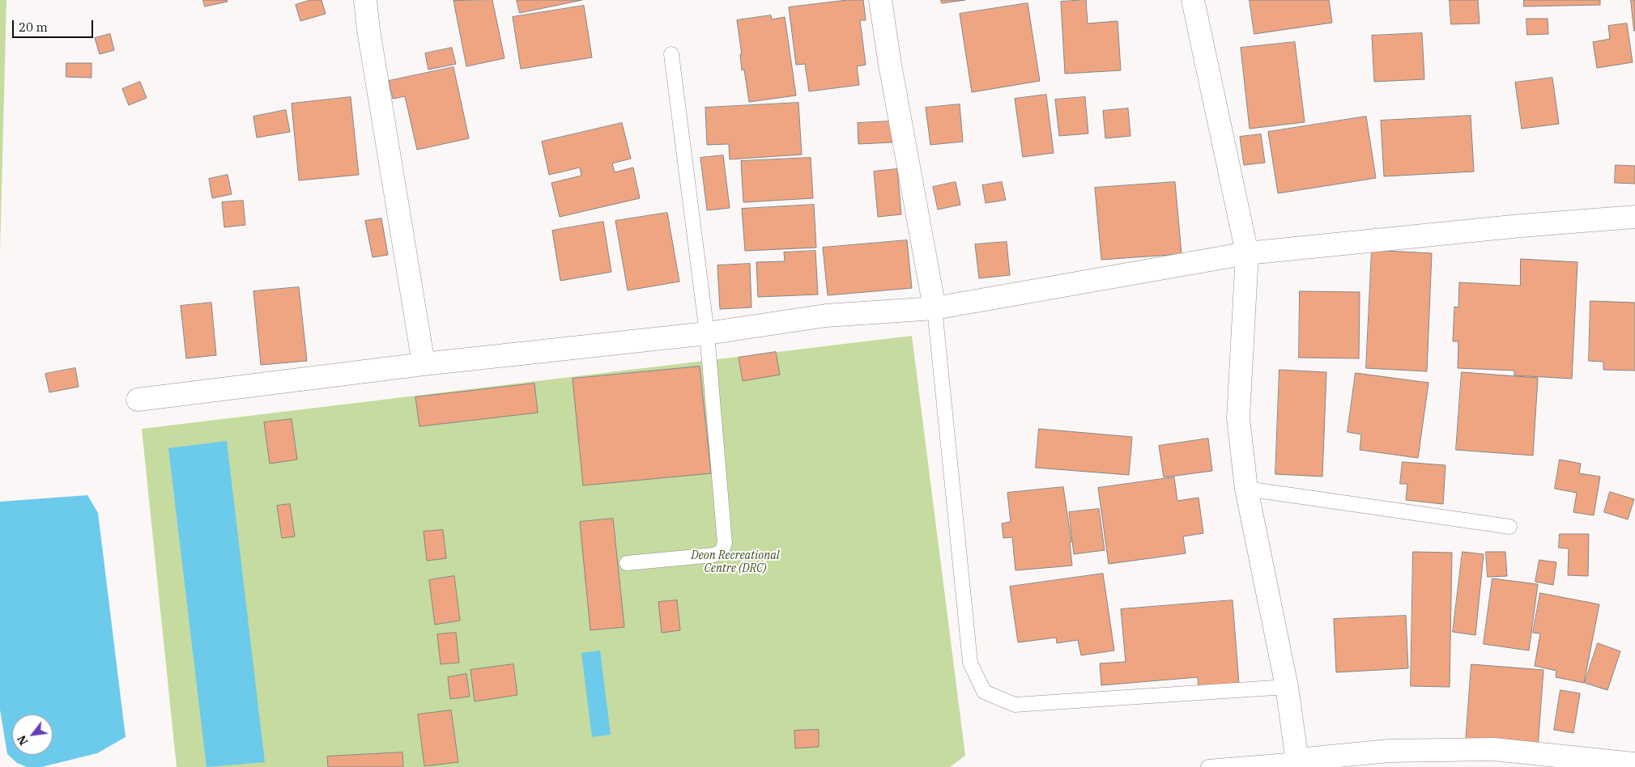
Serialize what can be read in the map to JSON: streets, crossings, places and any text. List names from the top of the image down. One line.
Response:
{"parks":["Deon Recreational Centre (DRC)"],"scale_bar":"20 m","north":"bottom left"}
